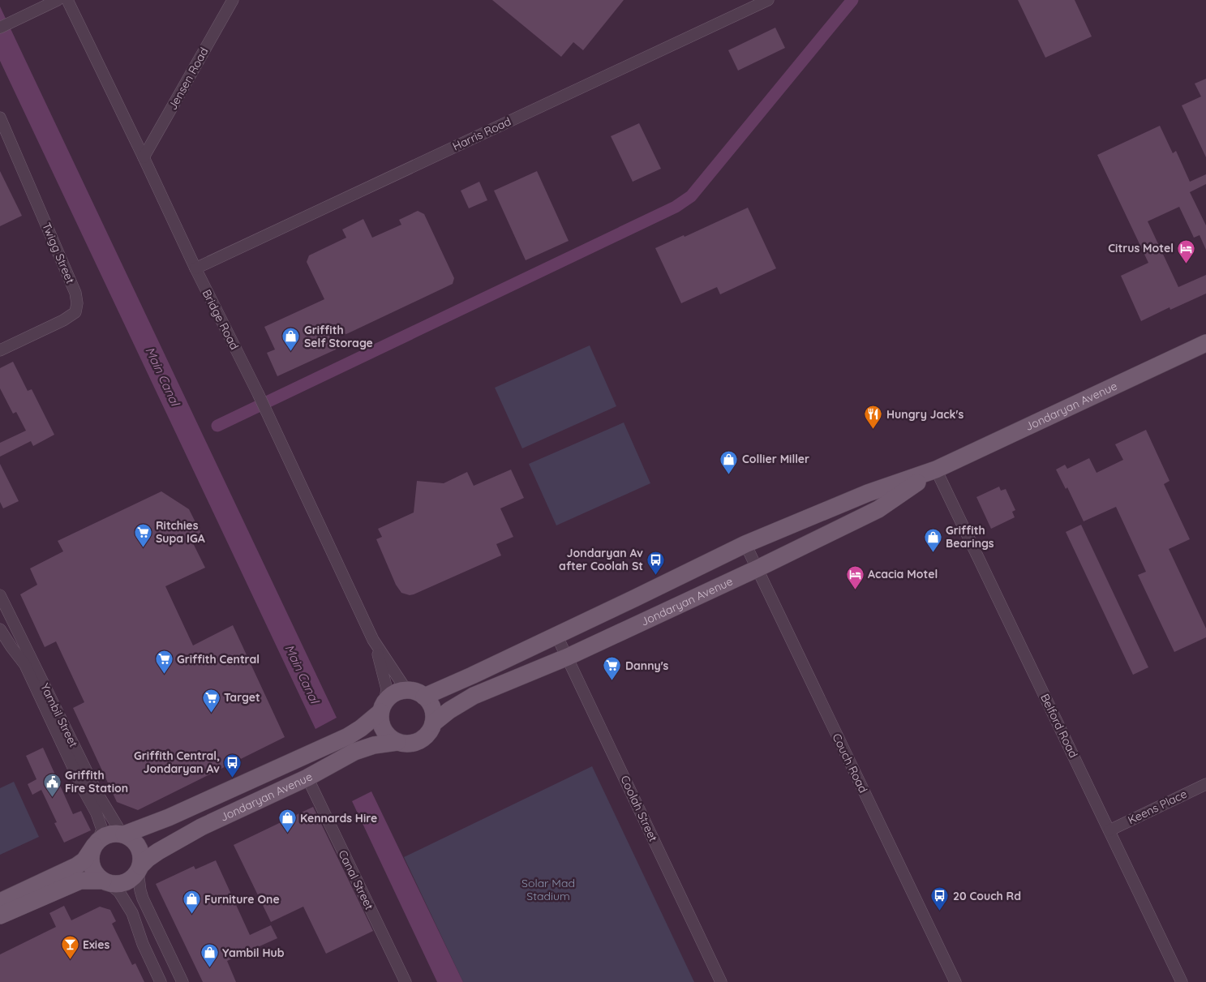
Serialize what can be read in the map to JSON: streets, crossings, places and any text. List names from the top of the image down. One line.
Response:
{"streets":{"main road":["Jondaryan Avenue"],"street":["Jensen Road","Harris Road","Twigg Street","Bridge Road","Yambil Street","Belford Road","Couch Road","Keens Place","Coolah Street","Canal Street"]},"crossings":[["Jensen Road","Bridge Road"],["Harris Road","Bridge Road"],["Bridge Road","Jondaryan Avenue"],["Jondaryan Avenue","Yambil Street"],["Jondaryan Avenue","Belford Road"],["Jondaryan Avenue","Couch Road"],["Jondaryan Avenue","Coolah Street"],["Jondaryan Avenue","Canal Street"],["Belford Road","Keens Place"]],"water":["Main Canal"],"parks":["Solar Mad Stadium"],"places":{"hotel":["Citrus Motel","Acacia Motel"],"shop":["Griffith Self Storage","Collier Miller","Griffith Bearings","Kennards Hire","Furniture One","Yambil Hub"],"restaurant":["Hungry Jack's"],"supermarket":["Ritchies Supa IGA","Griffith Central","Danny's","Target"],"bus stop":["Jondaryan Av after Coolah St","Griffith Central, Jondaryan Av","20 Couch Rd"],"public building":["Griffith Fire Station"],"bar":["Exies"]}}
